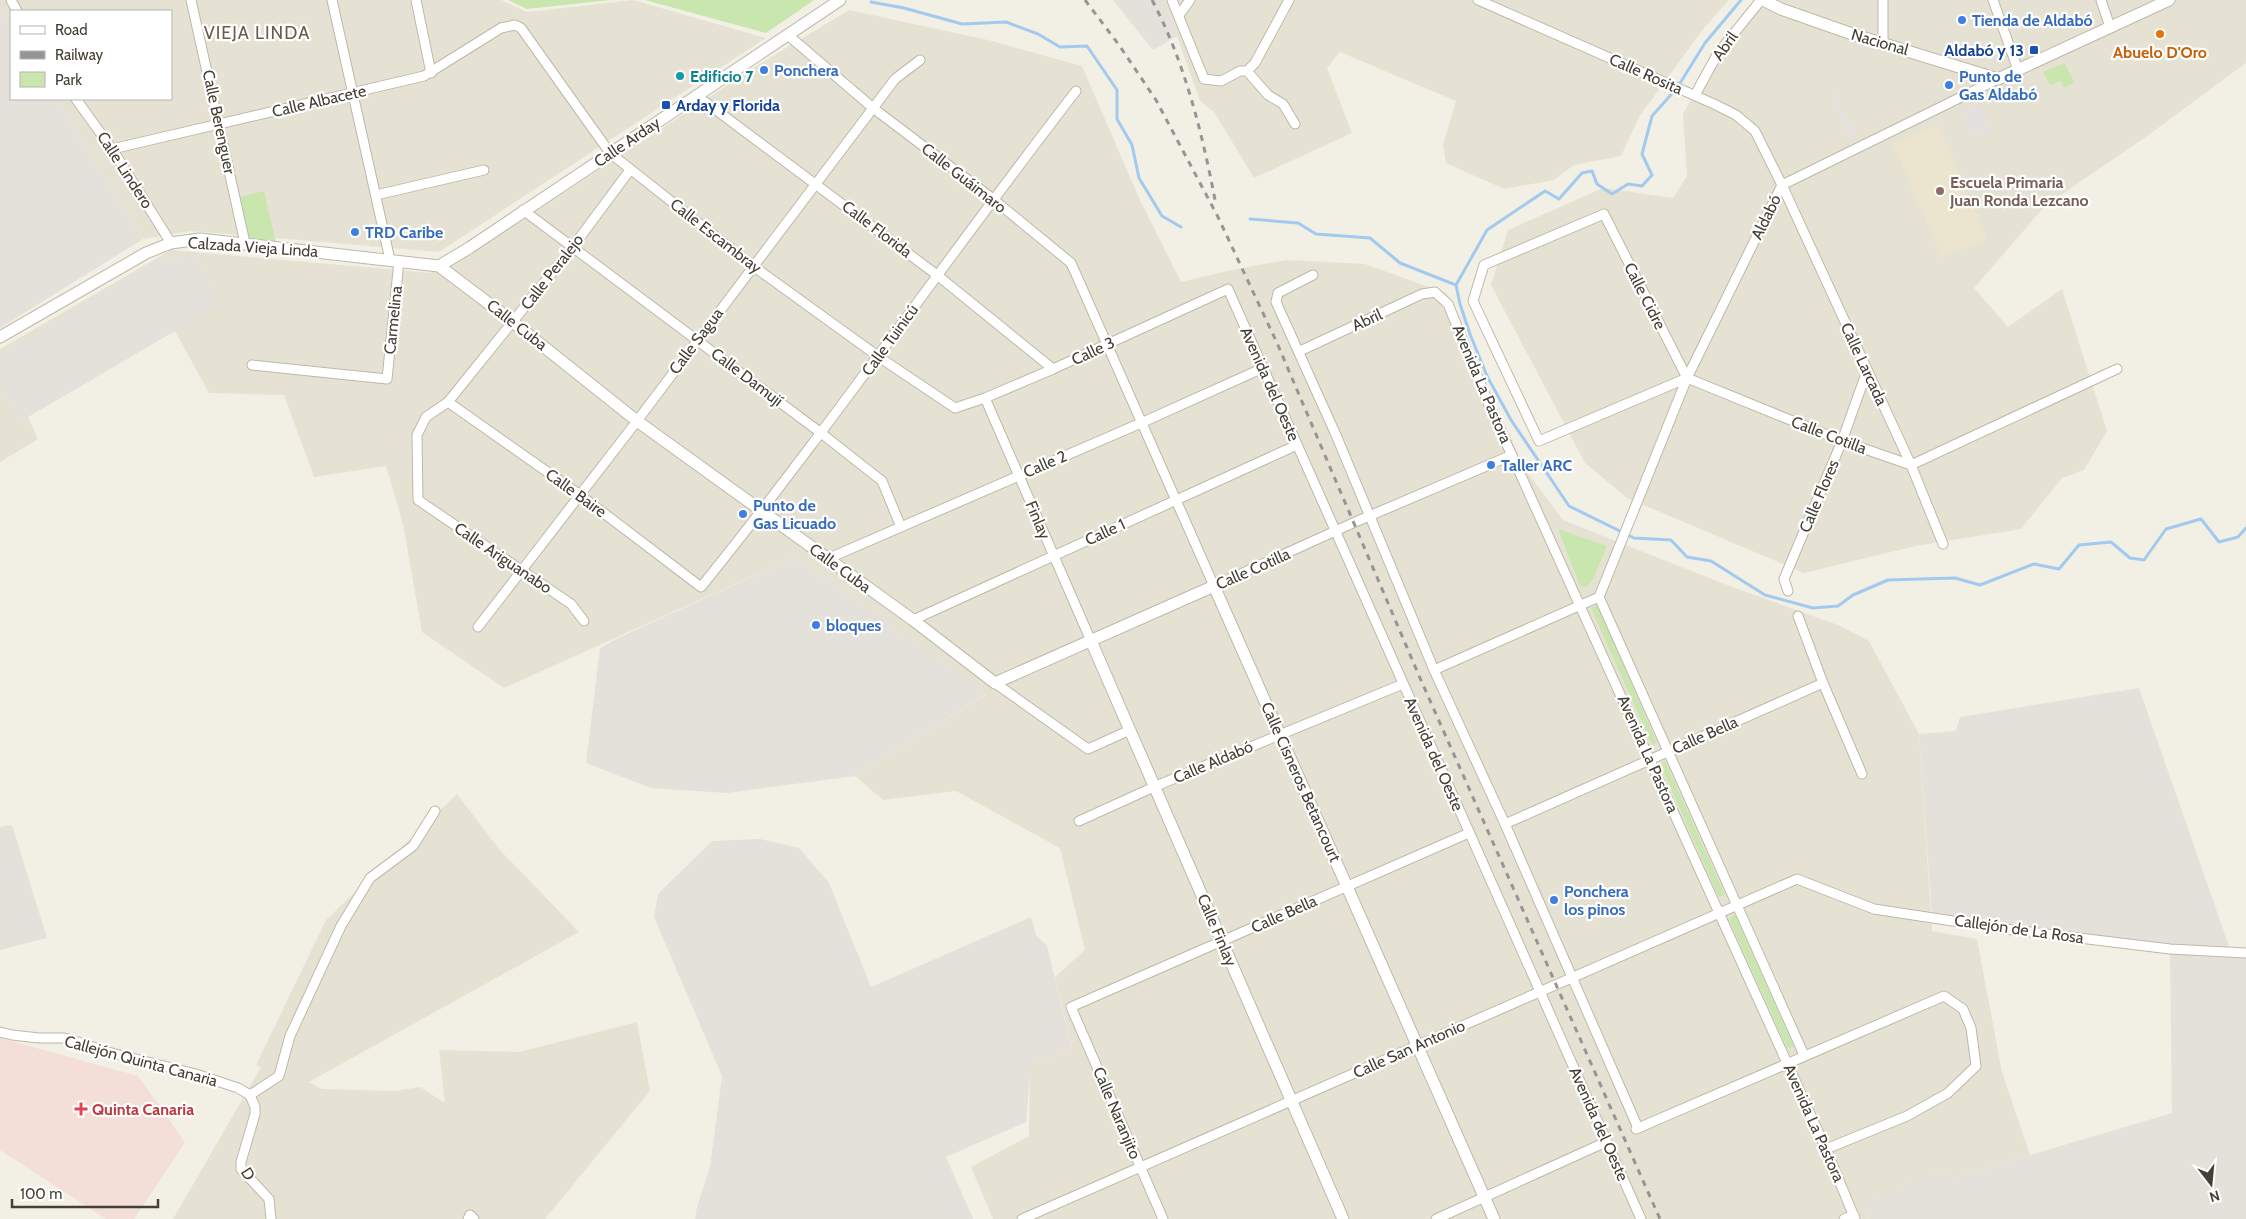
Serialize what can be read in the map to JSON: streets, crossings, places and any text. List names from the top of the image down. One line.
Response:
{"streets":{"street":["Nacional","Abril","Calle Rosita","Calle Albacete","Calle Berenguer","Calle Arday","Calle Lindero","Calle Guáimaro","Aldabó","Calle Florida","Calle Escambray","Calzada Vieja Linda","Calle Peralejo","Calle Cidre","Carmelina","Calle Cuba","Calle Tuinicú","Calle Sagua","Calle 3","Calle Larcada","Calle Damují","Avenida del Oeste","Avenida La Pastora","Calle Cotilla","Calle 2","Calle Baire","Calle Flores","Finlay","Calle 1","Calle Ariguanabo","Calle Bella","Calle Aldabó","Calle Cisneros Betancourt","Callejón de La Rosa","Calle Finlay","Calle San Antonio","Callejón Quinta Canaria","Calle Naranjito","D"]},"crossings":[["Nacional","Abril"],["Nacional","Aldabó"],["Abril","Calle Rosita"],["Abril","Avenida del Oeste"],["Abril","Avenida La Pastora"],["Calle Rosita","Aldabó"],["Calle Rosita","Calle Larcada"],["Calle Albacete","Calle Berenguer"],["Calle Albacete","Calle Lindero"],["Calle Albacete","Calle Escambray"],["Calle Albacete","Carmelina"],["Calle Berenguer","Calzada Vieja Linda"],["Calle Arday","Calle Guáimaro"],["Calle Arday","Calle Florida"],["Calle Arday","Calle Escambray"],["Calle Arday","Calzada Vieja Linda"],["Calle Arday","Calle Cuba"],["Calle Arday","Calle Damují"],["Calle Lindero","Calzada Vieja Linda"],["Calle Guáimaro","Calle Tuinicú"],["Calle Guáimaro","Calle Sagua"],["Calle Guáimaro","Calle 3"],["Calle Guáimaro","Calle Cisneros Betancourt"],["Aldabó","Calle Cidre"],["Aldabó","Calle Larcada"],["Aldabó","Avenida La Pastora"],["Aldabó","Calle Cotilla"],["Calle Florida","Calle Tuinicú"],["Calle Florida","Calle Sagua"],["Calle Florida","Calle 3"],["Calle Escambray","Calle Peralejo"],["Calle Escambray","Calle Tuinicú"],["Calle Escambray","Calle Sagua"],["Calle Escambray","Calle 3"],["Calzada Vieja Linda","Carmelina"],["Calzada Vieja Linda","Calle Cuba"],["Calle Peralejo","Calle Cuba"],["Calle Peralejo","Calle Damují"],["Calle Peralejo","Calle Baire"],["Calle Peralejo","Calle Ariguanabo"],["Calle Cidre","Avenida La Pastora"],["Calle Cidre","Calle Cotilla"],["Calle Cuba","Calle Tuinicú"],["Calle Cuba","Calle Sagua"],["Calle Cuba","Calle Cotilla"],["Calle Cuba","Calle 2"],["Calle Cuba","Calle 1"],["Calle Cuba","Calle Finlay"],["Calle Tuinicú","Calle Damují"],["Calle Tuinicú","Calle Baire"],["Calle Sagua","Calle Damují"],["Calle Sagua","Calle Baire"],["Calle Sagua","Calle Ariguanabo"],["Calle 3","Avenida del Oeste"],["Calle 3","Finlay"],["Calle 3","Calle Cisneros Betancourt"],["Calle Larcada","Calle Cotilla"],["Calle Larcada","Calle Flores"],["Calle Damují","Calle 2"],["Avenida del Oeste","Avenida La Pastora"],["Avenida del Oeste","Calle Cotilla"],["Avenida del Oeste","Calle 2"],["Avenida del Oeste","Calle 1"],["Avenida del Oeste","Calle Bella"],["Avenida del Oeste","Calle Aldabó"],["Avenida del Oeste","Calle San Antonio"],["Avenida La Pastora","Calle Cotilla"],["Avenida La Pastora","Calle Bella"],["Avenida La Pastora","Calle San Antonio"],["Calle Cotilla","Calle Flores"],["Calle Cotilla","Finlay"],["Calle Cotilla","Calle Cisneros Betancourt"],["Calle Cotilla","Calle Finlay"],["Calle 2","Finlay"],["Calle 2","Calle Cisneros Betancourt"],["Finlay","Calle 1"],["Finlay","Calle Finlay"],["Calle 1","Calle Cisneros Betancourt"],["Calle Bella","Calle Cisneros Betancourt"],["Calle Bella","Calle Finlay"],["Calle Bella","Calle Naranjito"],["Calle Aldabó","Calle Cisneros Betancourt"],["Calle Aldabó","Calle Finlay"],["Calle Cisneros Betancourt","Calle San Antonio"],["Callejón de La Rosa","Calle San Antonio"],["Calle Finlay","Calle San Antonio"],["Calle San Antonio","Calle Naranjito"],["Callejón Quinta Canaria","D"]],"districts":["VIEJA LINDA"],"places":{"other":["Tienda de Aldabó","Abuelo D'Oro","Ponchera","Edificio 7","Punto de Gas Aldabó","Escuela Primaria Juan Ronda Lezcano","TRD Caribe","Taller ARC","Punto de Gas Licuado","bloques","Ponchera los pinos"],"transit":["Aldabó y 13","Arday y Florida"],"health":["Quinta Canaria"]},"legend":["Road","Railway","Park"],"scale_bar":"100 m","north":"bottom"}
